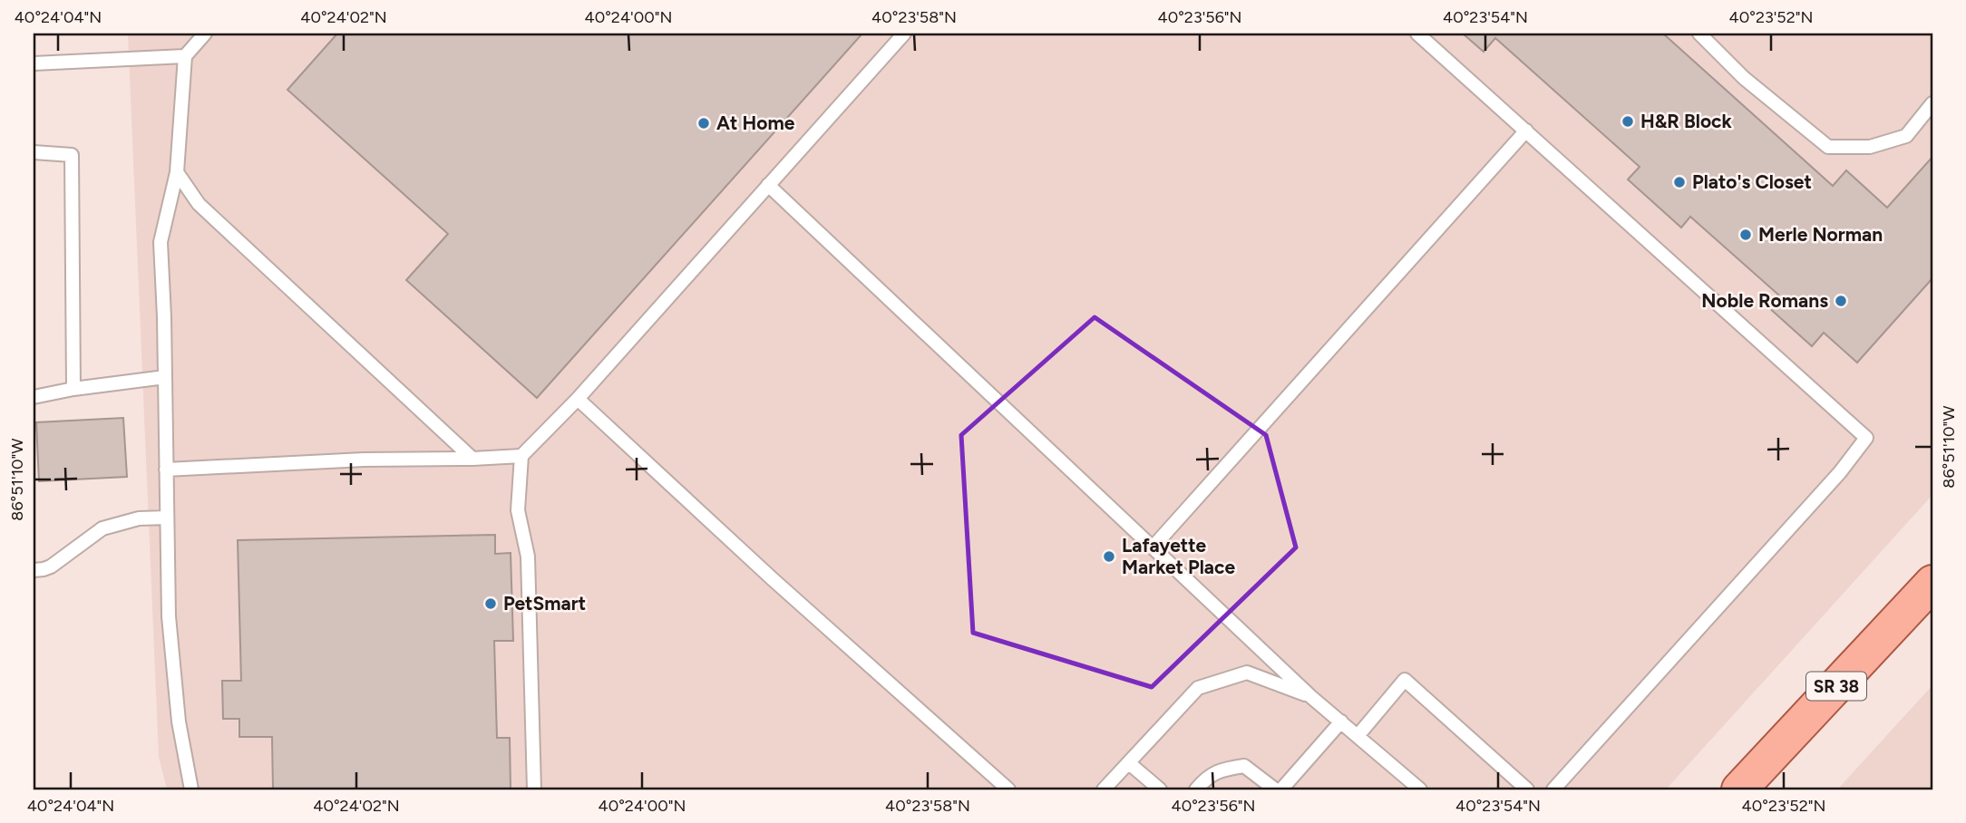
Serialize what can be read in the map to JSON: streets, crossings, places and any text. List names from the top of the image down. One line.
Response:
{"streets":{"main road":["SR 38"]},"places":["H&R Block","At Home","Plato's Closet","Merle Norman","Noble Romans","Lafayette Market Place","PetSmart"],"coordinates":["40°24'04\"N","40°24'02\"N","40°24'00\"N","40°23'58\"N","40°23'56\"N","40°23'54\"N","40°23'52\"N","86°51'10\"W"]}
